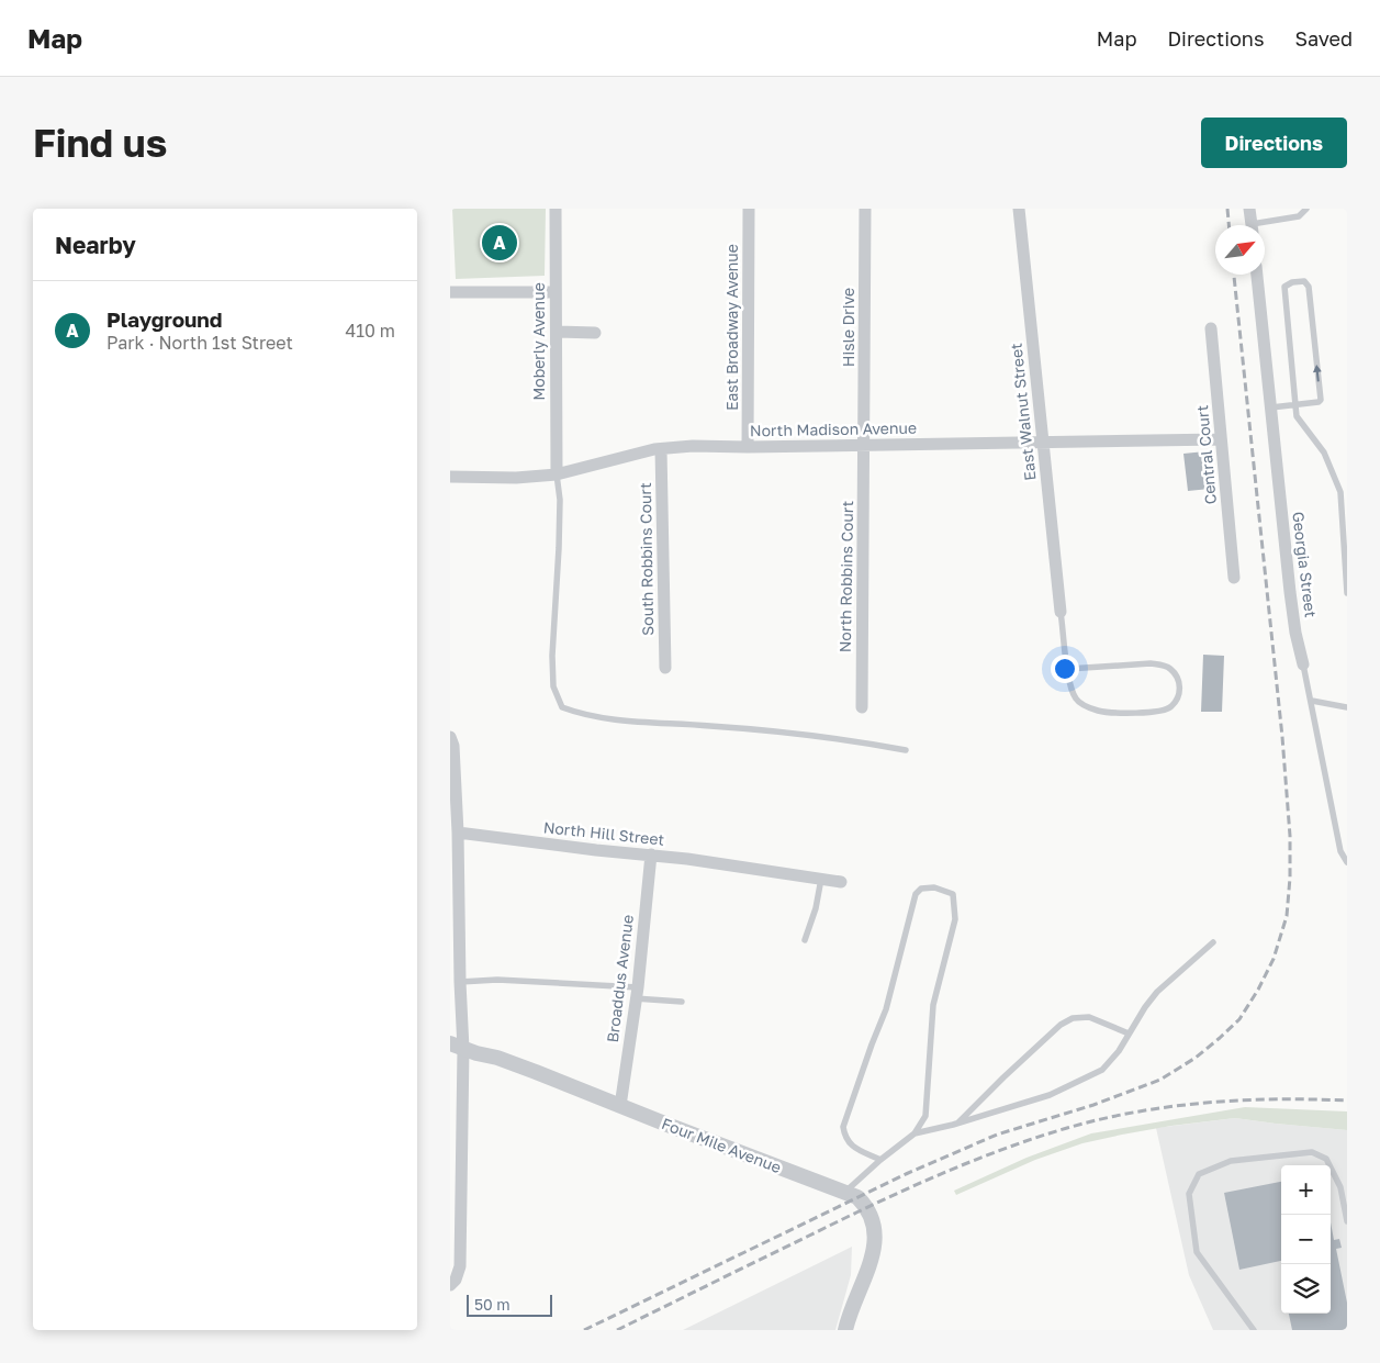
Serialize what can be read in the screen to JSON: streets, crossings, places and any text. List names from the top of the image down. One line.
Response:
{"streets":{"street":["East Broadway Avenue","Hisle Drive","Moberly Avenue","East Walnut Street","North Madison Avenue","Central Court","South Robbins Court","Georgia Street","North Robbins Court","North Hill Street","Broaddus Avenue","Four Mile Avenue"]},"crossings":[["East Broadway Avenue","North Madison Avenue"],["Hisle Drive","North Madison Avenue"],["Hisle Drive","North Robbins Court"],["Moberly Avenue","North Madison Avenue"],["East Walnut Street","North Madison Avenue"],["North Madison Avenue","Central Court"],["North Madison Avenue","South Robbins Court"],["North Madison Avenue","North Robbins Court"],["North Hill Street","Broaddus Avenue"],["Broaddus Avenue","Four Mile Avenue"]],"scale_bar":"50 m","north":"top right","page":{"header":"Map","nav":["Map","Directions","Saved"],"buttons":"Directions","title":"Find us","heading":"Nearby","pins":"A","list":[{"mark":"A","name":"Playground","note":"Park · North 1st Street","value":"410 m"}],"map_buttons":["+","−"],"scale":"50 m"}}
